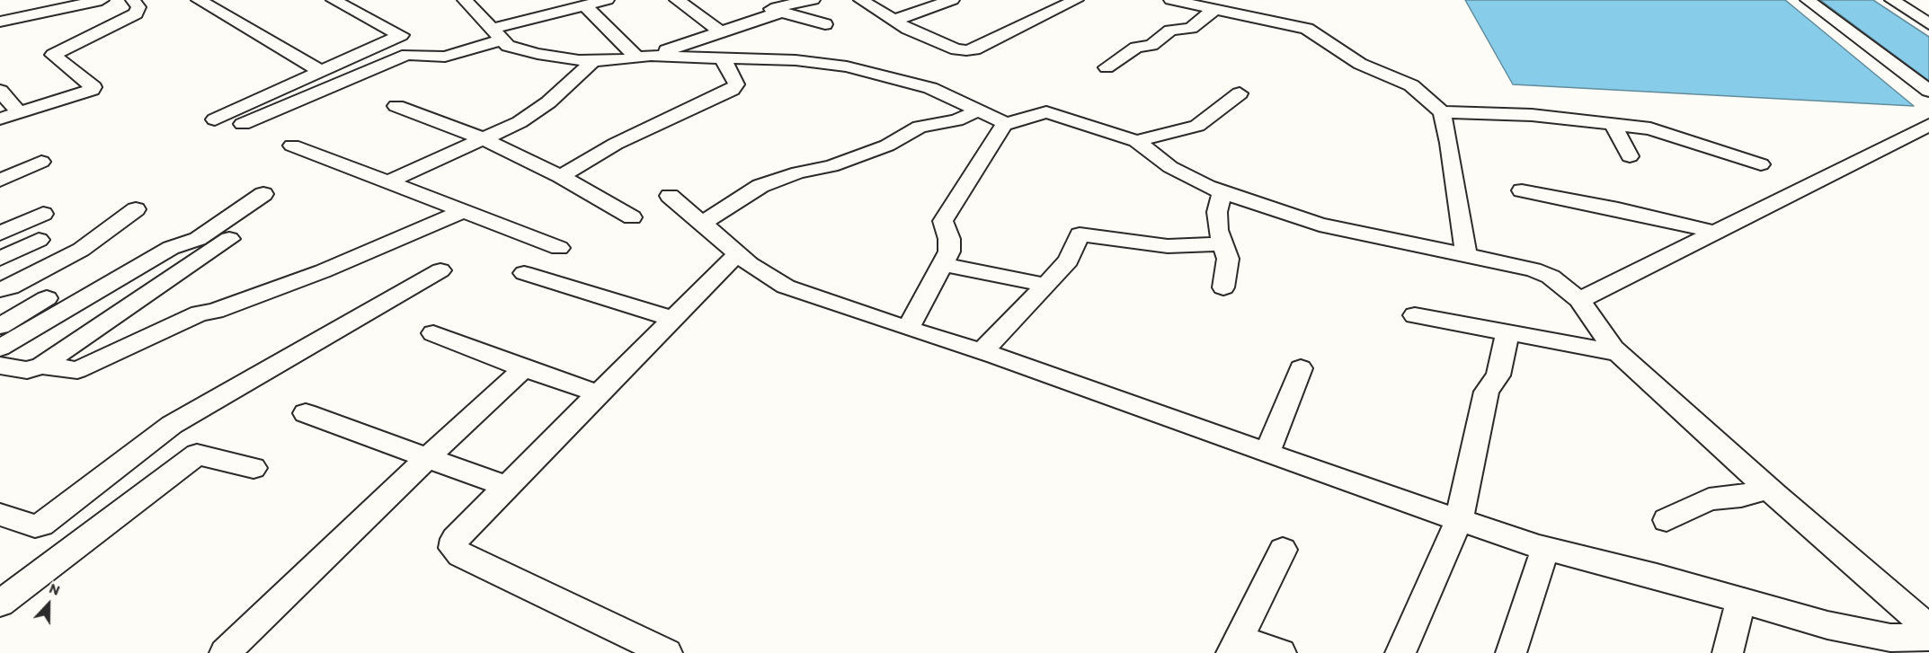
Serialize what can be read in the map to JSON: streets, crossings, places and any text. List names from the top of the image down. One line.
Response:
{"north":"top"}
